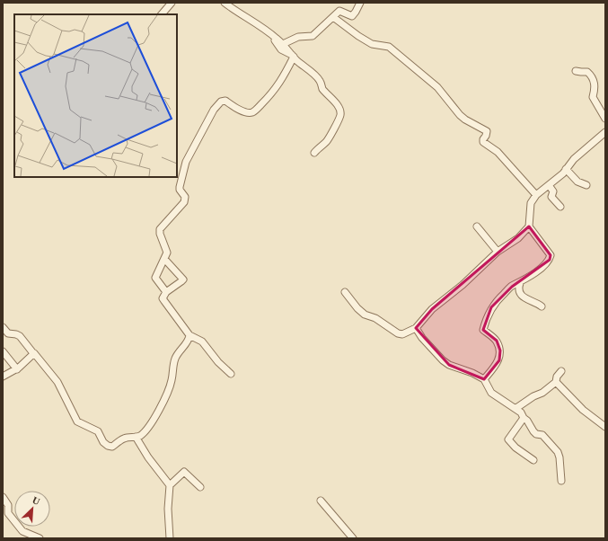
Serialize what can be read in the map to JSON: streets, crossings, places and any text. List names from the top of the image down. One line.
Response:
{"north":"top right"}
